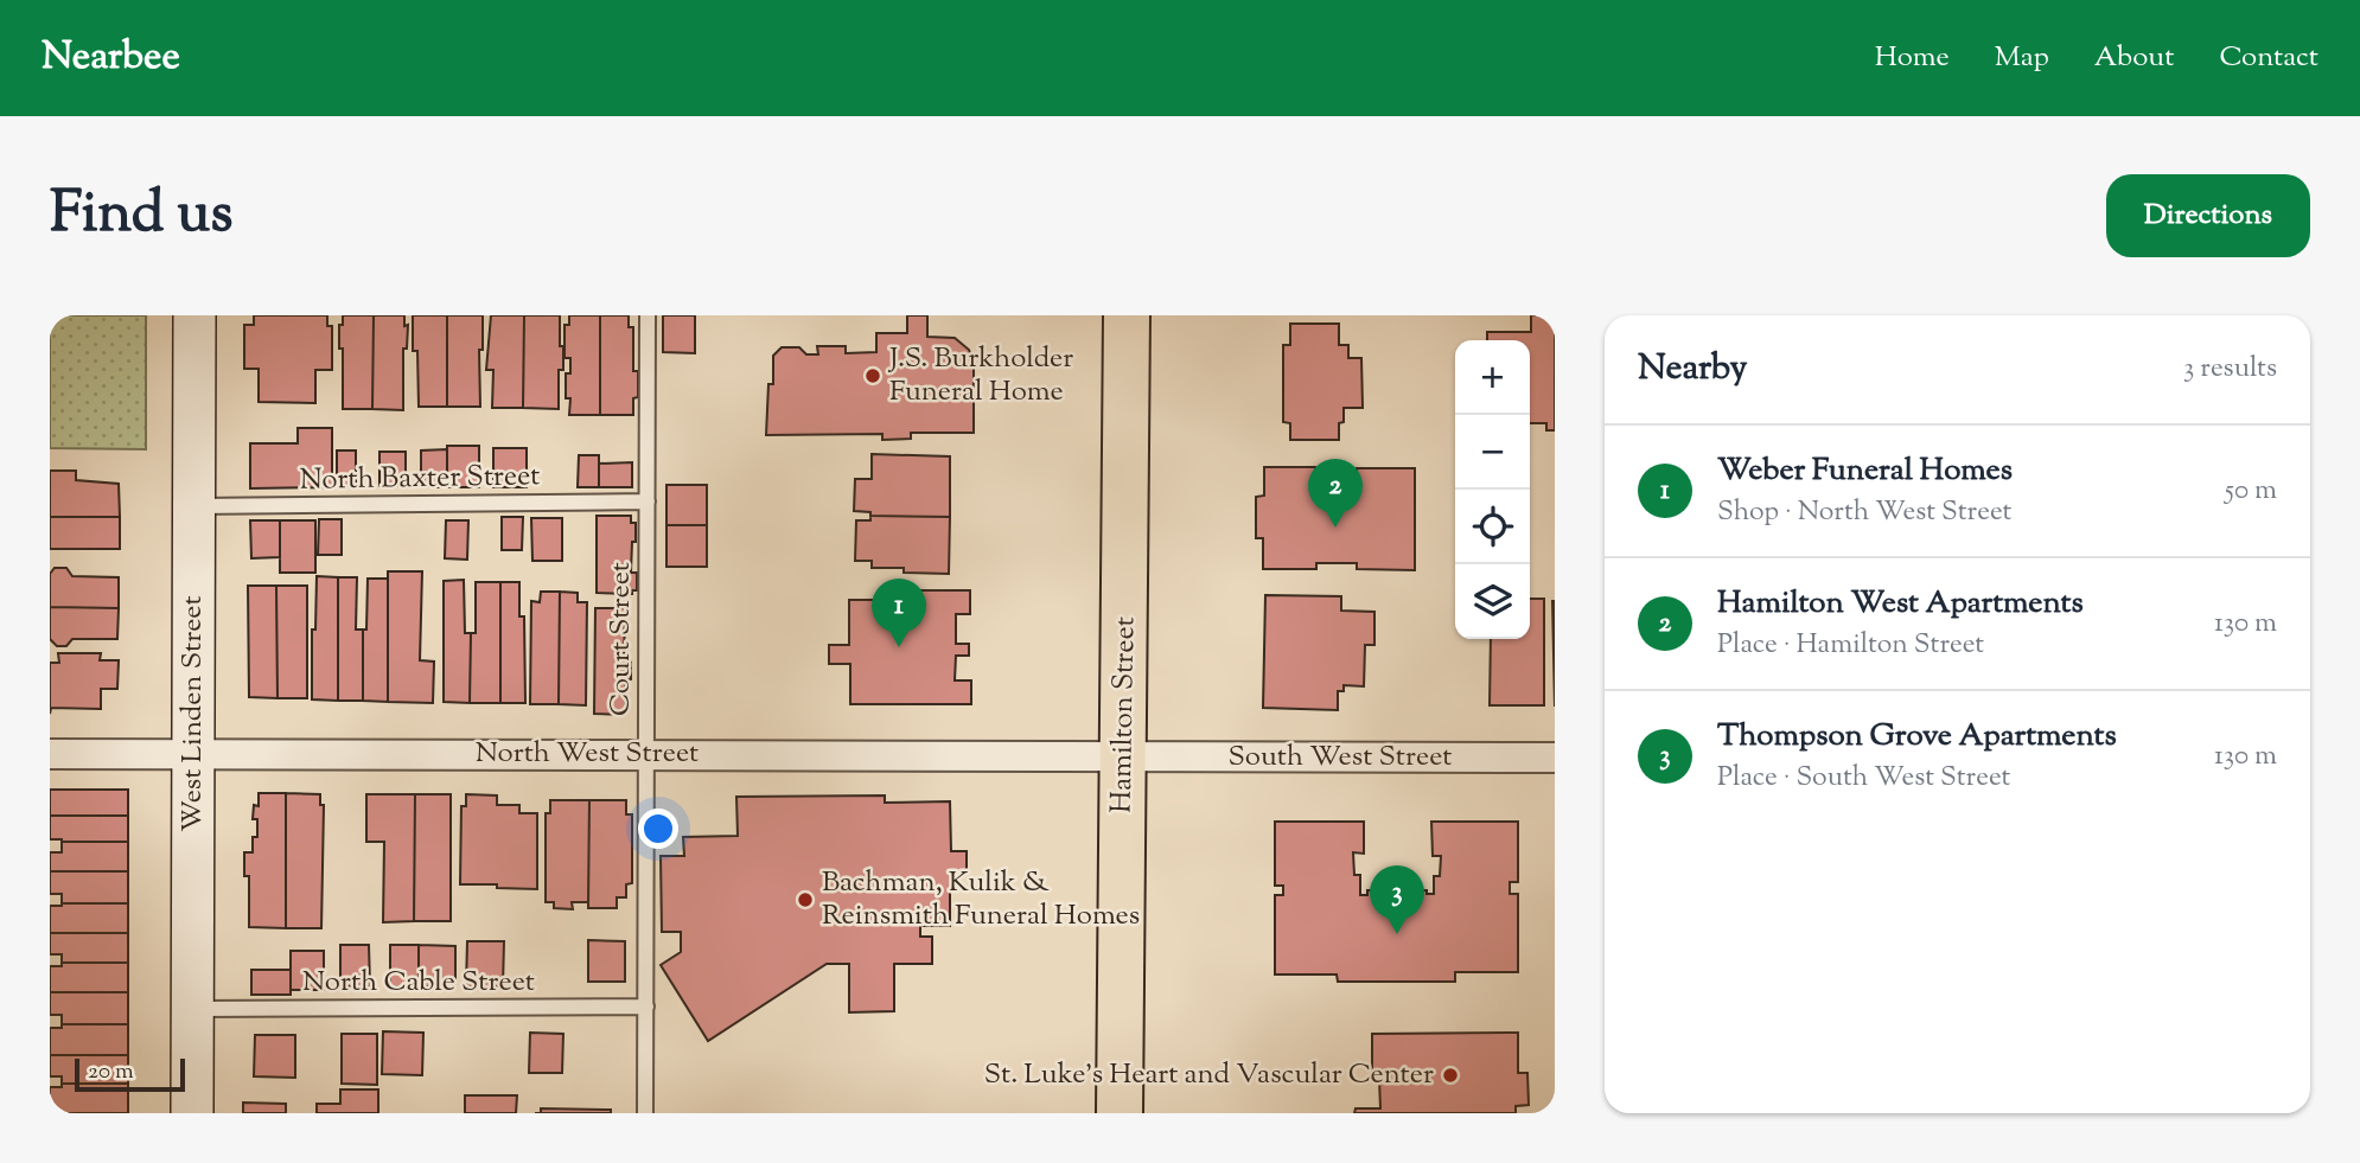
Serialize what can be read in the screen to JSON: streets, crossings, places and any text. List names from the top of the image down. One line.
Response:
{"streets":{"main road":["Hamilton Street"],"street":["West Linden Street","North West Street","South West Street"],"lane":["North Baxter Street","Court Street","North Cable Street"]},"crossings":[["North Baxter Street","Court Street"],["North Baxter Street","West Linden Street"],["Court Street","North West Street"],["Court Street","North Cable Street"],["West Linden Street","North West Street"],["West Linden Street","North Cable Street"],["Hamilton Street","North West Street"],["Hamilton Street","South West Street"],["North West Street","South West Street"]],"places":["J.S. Burkholder Funeral Home","Bachman, Kulik & Reinsmith Funeral Homes","St. Luke's Heart and Vascular Center"],"scale_bar":"20 m","page":{"header":"Nearbee","nav":["Home","Map","About","Contact"],"title":"Find us","buttons":"Directions","heading":["Nearby","3 results"],"map_buttons":["+","−"],"list":[{"mark":"1","name":"Weber Funeral Homes","note":"Shop · North West Street","value":"50 m"},{"mark":"2","name":"Hamilton West Apartments","note":"Place · Hamilton Street","value":"130 m"},{"mark":"3","name":"Thompson Grove Apartments","note":"Place · South West Street","value":"130 m"}],"pins":["2","1","3"],"scale":"20 m"}}
